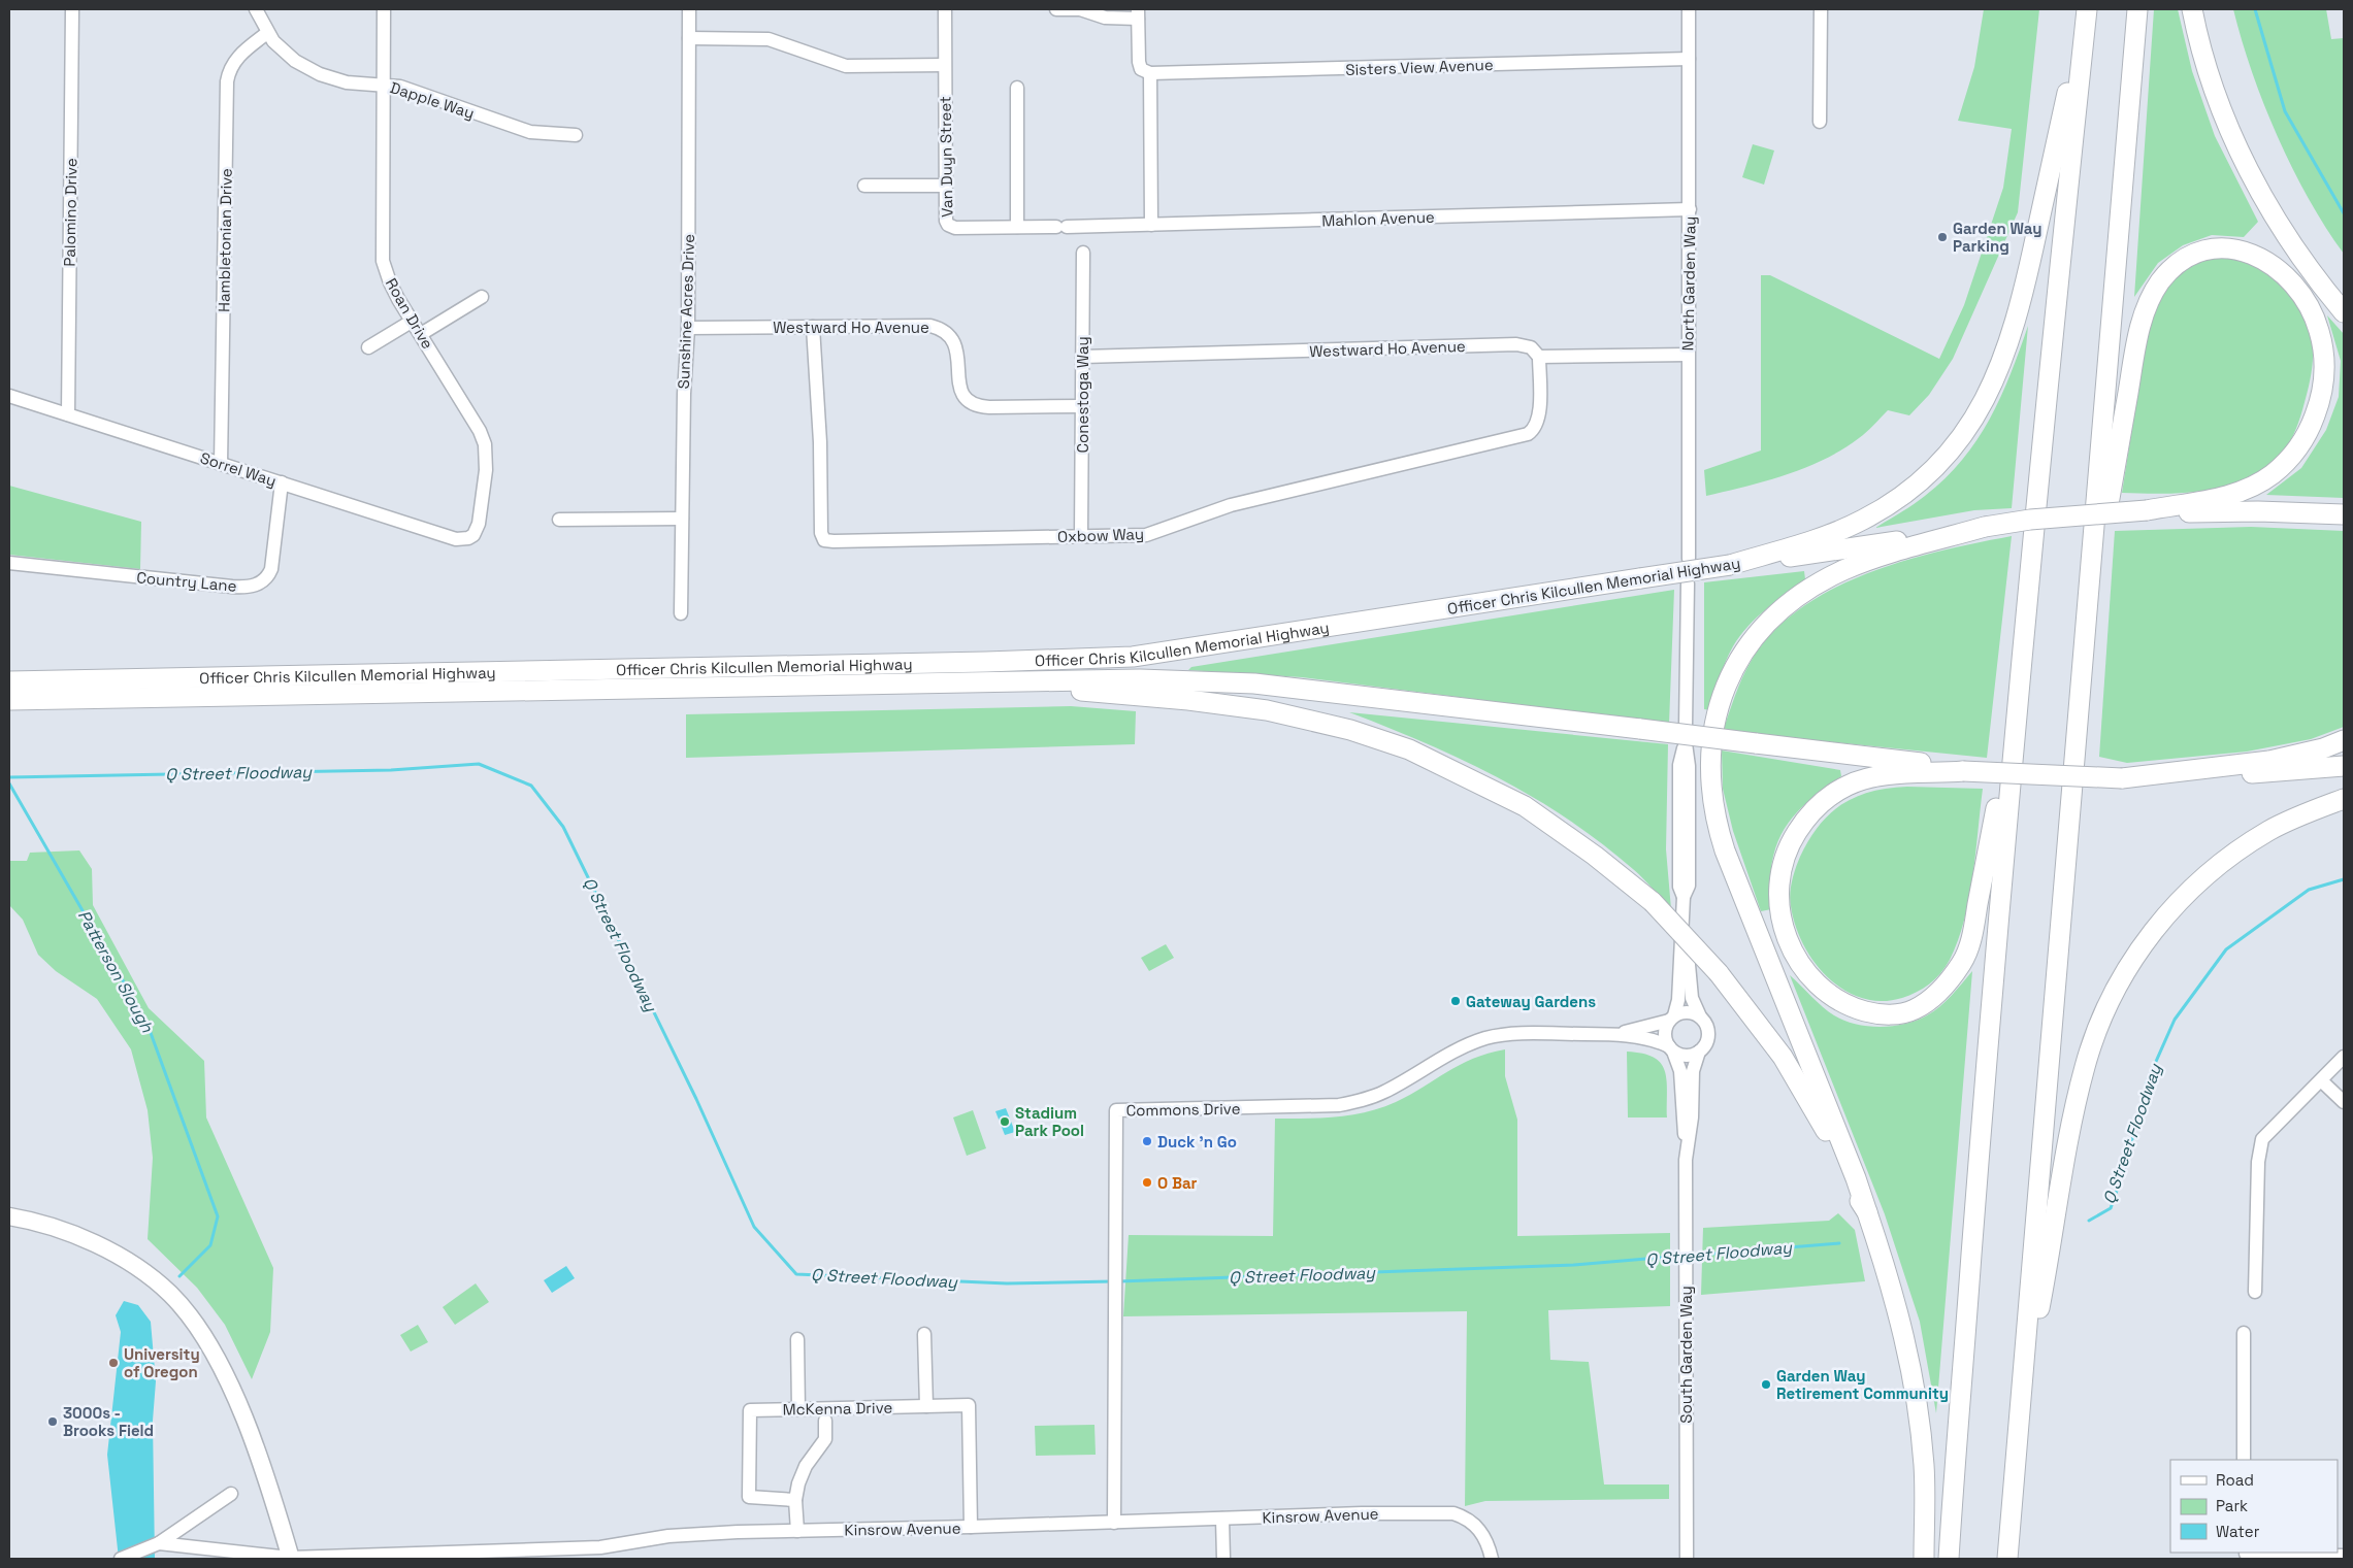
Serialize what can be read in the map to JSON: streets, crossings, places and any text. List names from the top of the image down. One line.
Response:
{"streets":{"highway":["Officer Chris Kilcullen Memorial Highway"],"street":["Sisters View Avenue","Dapple Way","Van Duyn Street","Palomino Drive","Mahlon Avenue","Hambletonian Drive","North Garden Way","Sunshine Acres Drive","Roan Drive","Westward Ho Avenue","Conestoga Way","Sorrel Way","Oxbow Way","Country Lane","Commons Drive","South Garden Way","McKenna Drive","Kinsrow Avenue"]},"crossings":[["Sisters View Avenue","North Garden Way"],["Dapple Way","Hambletonian Drive"],["Dapple Way","Roan Drive"],["Van Duyn Street","Mahlon Avenue"],["Palomino Drive","Sorrel Way"],["Mahlon Avenue","North Garden Way"],["Hambletonian Drive","Sorrel Way"],["Sunshine Acres Drive","Westward Ho Avenue"],["Roan Drive","Sorrel Way"],["Westward Ho Avenue","Conestoga Way"],["Westward Ho Avenue","Oxbow Way"],["Conestoga Way","Oxbow Way"],["Sorrel Way","Country Lane"],["Commons Drive","South Garden Way"],["Commons Drive","Kinsrow Avenue"],["McKenna Drive","Kinsrow Avenue"]],"water":["Q Street Floodway","Patterson Slough"],"places":["Garden Way Parking","Gateway Gardens","Stadium Park Pool","Duck 'n Go","O Bar","University of Oregon","Garden Way Retirement Community","3000s - Brooks Field"],"legend":["Road","Park","Water"]}
